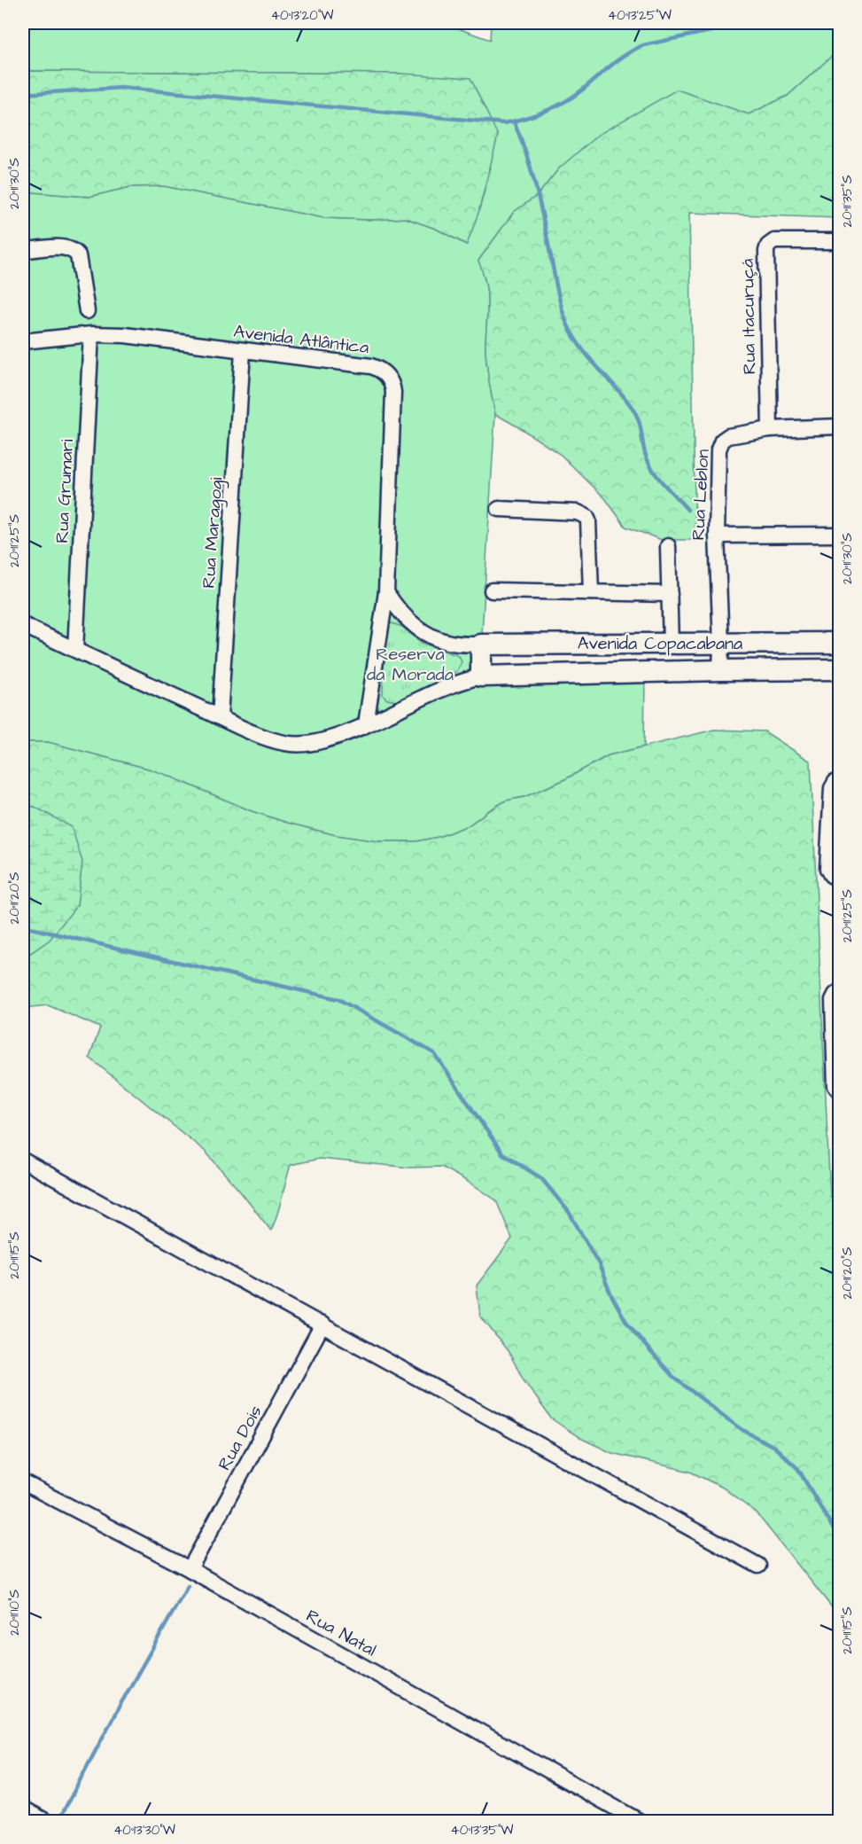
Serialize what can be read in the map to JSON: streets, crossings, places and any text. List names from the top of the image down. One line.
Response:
{"streets":{"street":["Rua Itacuruçá","Avenida Atlântica","Rua Grumari","Rua Leblon","Rua Maragogi","Avenida Copacabana","Rua Dois","Rua Natal"]},"crossings":[["Rua Itacuruçá","Rua Leblon"],["Avenida Atlântica","Rua Grumari"],["Avenida Atlântica","Rua Maragogi"],["Rua Leblon","Avenida Copacabana"],["Rua Dois","Rua Natal"]],"parks":["Reserva da Morada"],"coordinates":["40°13'20\"W","40°13'25\"W","20°11'30\"S","20°11'35\"S","20°11'25\"S","20°11'20\"S","20°11'15\"S","20°11'10\"S","40°13'30\"W","40°13'35\"W"]}
